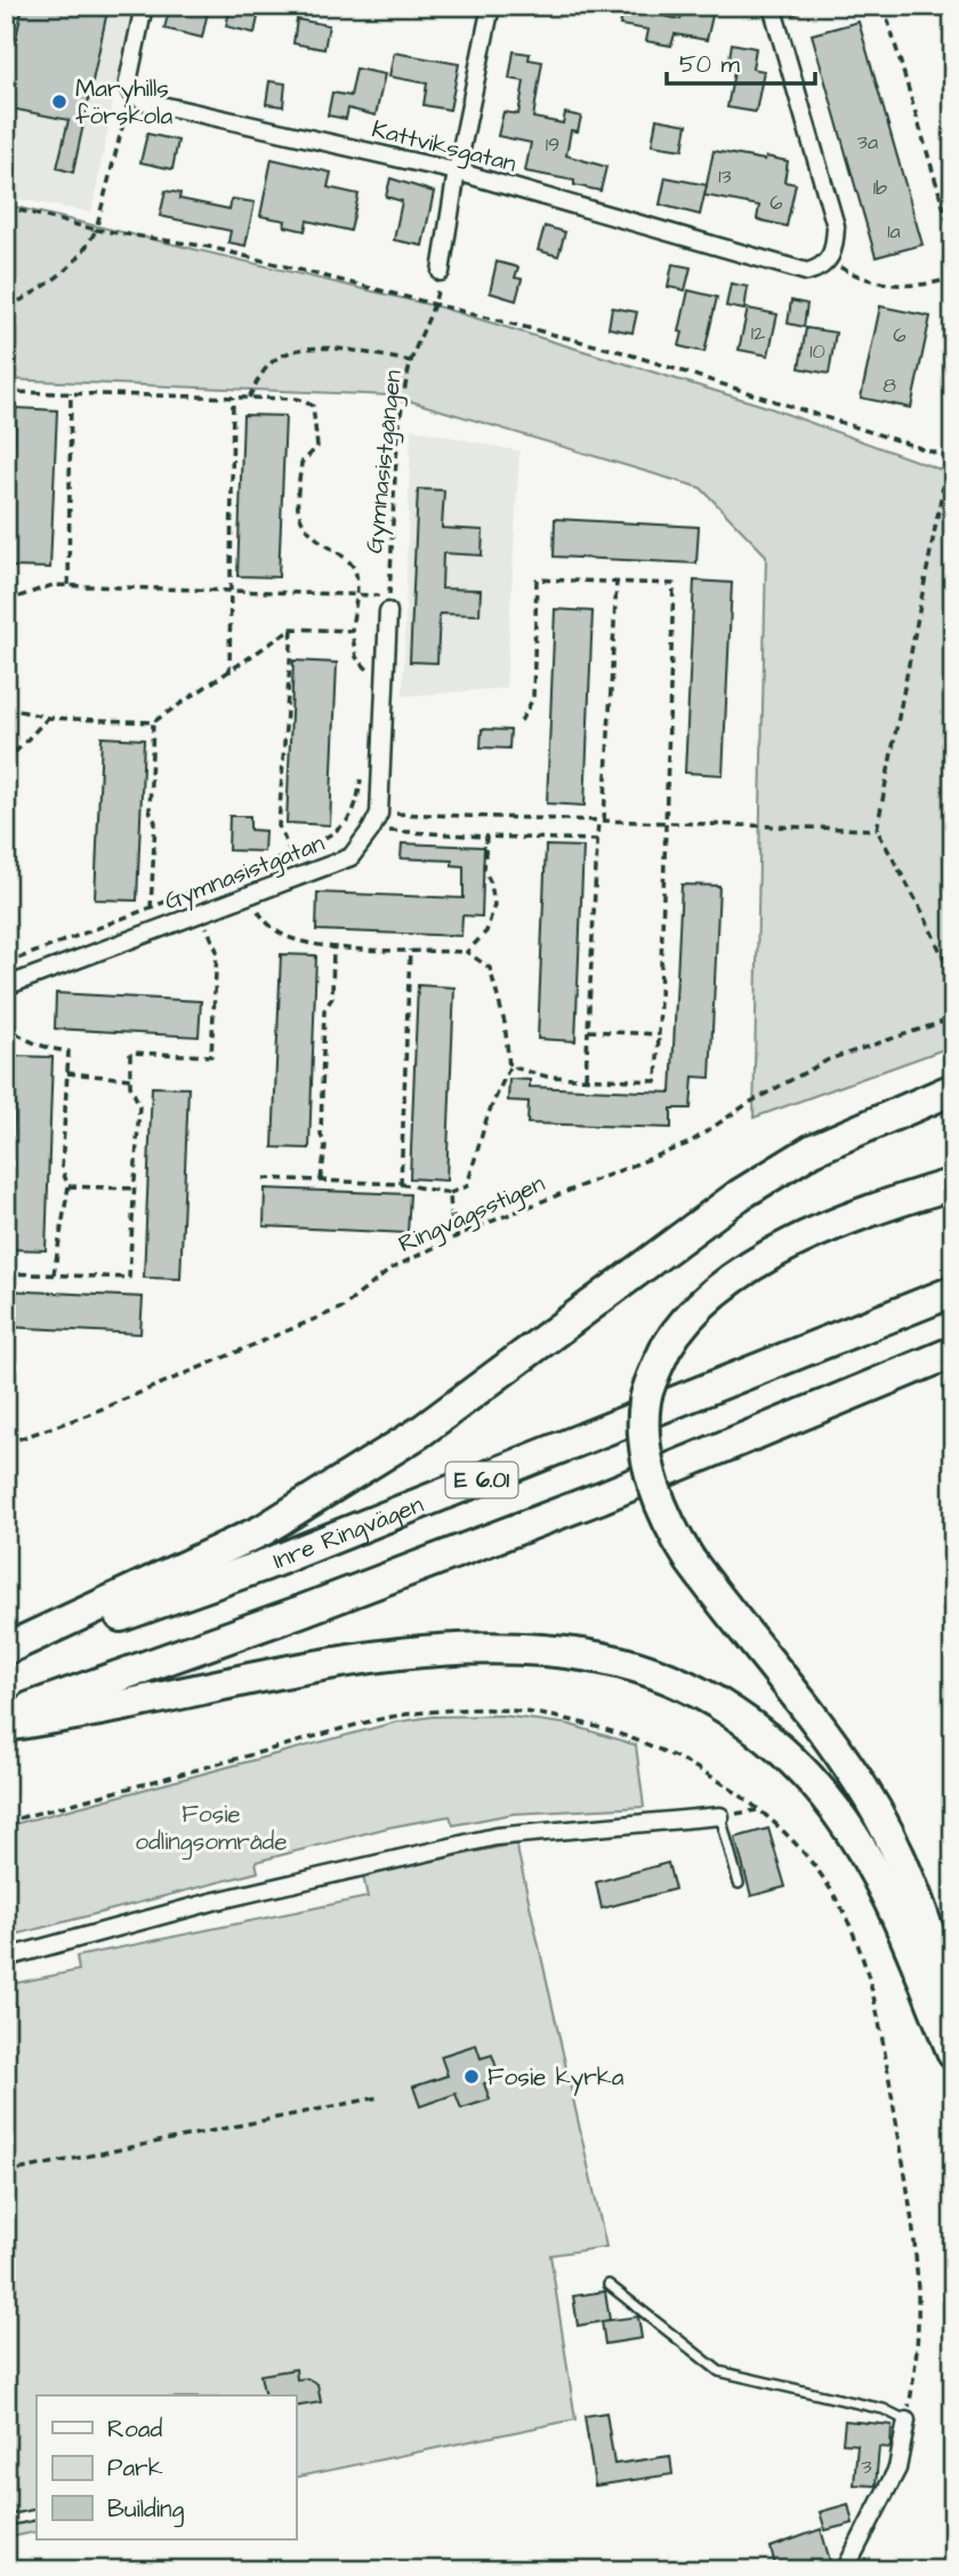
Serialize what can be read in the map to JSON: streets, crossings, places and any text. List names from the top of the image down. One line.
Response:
{"streets":{"highway":["E 6.01","Inre Ringvägen"],"street":["Kattviksgatan","Gymnasistgatan"],"path":["Gymnasistgången","Ringvägsstigen"]},"crossings":[["Gymnasistgången","Gymnasistgatan"]],"parks":["Fosie odlingsområde"],"places":["Maryhills förskola","Fosie kyrka"],"house_numbers":["3a","19","13","1b","6","1a","12","6","10","8","3"],"legend":["Road","Park","Building"],"scale_bar":"50 m"}
